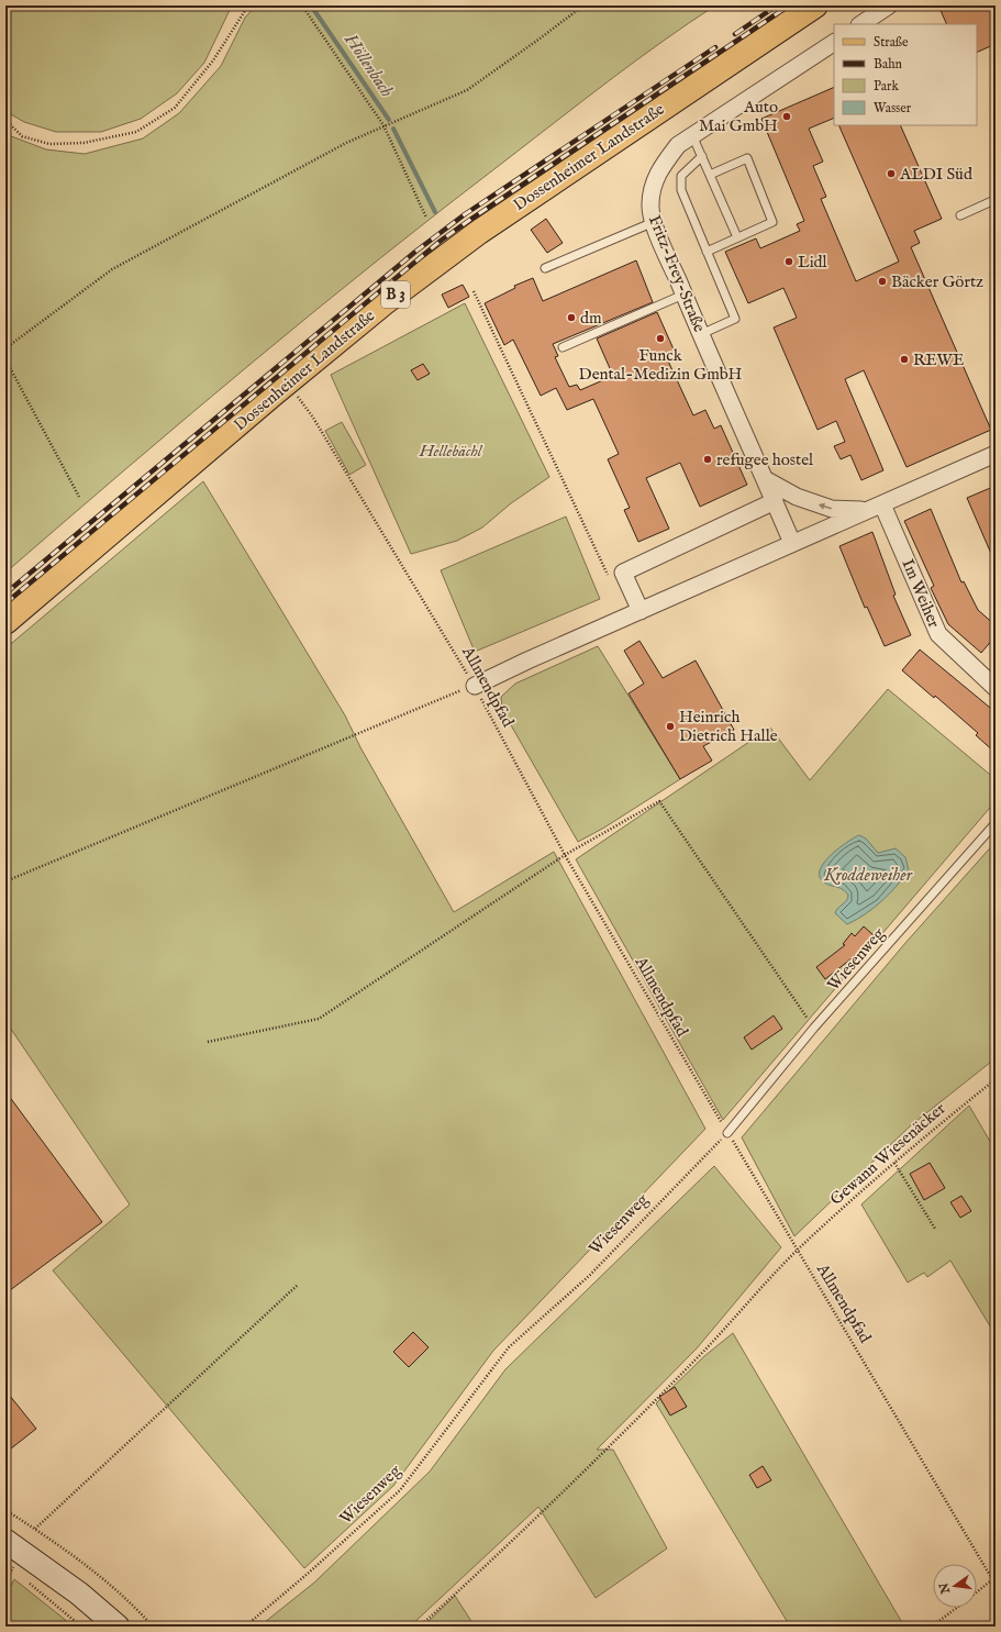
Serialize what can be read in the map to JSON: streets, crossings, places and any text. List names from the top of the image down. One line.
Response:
{"streets":{"main road":["Dossenheimer Landstraße","B 3"],"street":["Fritz-Frey-Straße","Im Weiher"],"lane":["Wiesenweg"],"path":["Allmendpfad","Gewann Wiesenäcker"]},"crossings":[["Allmendpfad","Wiesenweg"],["Allmendpfad","Gewann Wiesenäcker"]],"water":["Höllenbach","Kroddeweiher"],"parks":["Hellebächl"],"places":["Auto Mai GmbH","ALDI Süd","Lidl","Bäcker Görtz","dm","Funck Dental-Medizin GmbH","REWE","refugee hostel","Heinrich Dietrich Halle"],"legend":["Straße","Bahn","Park","Wasser"],"north":"left"}
